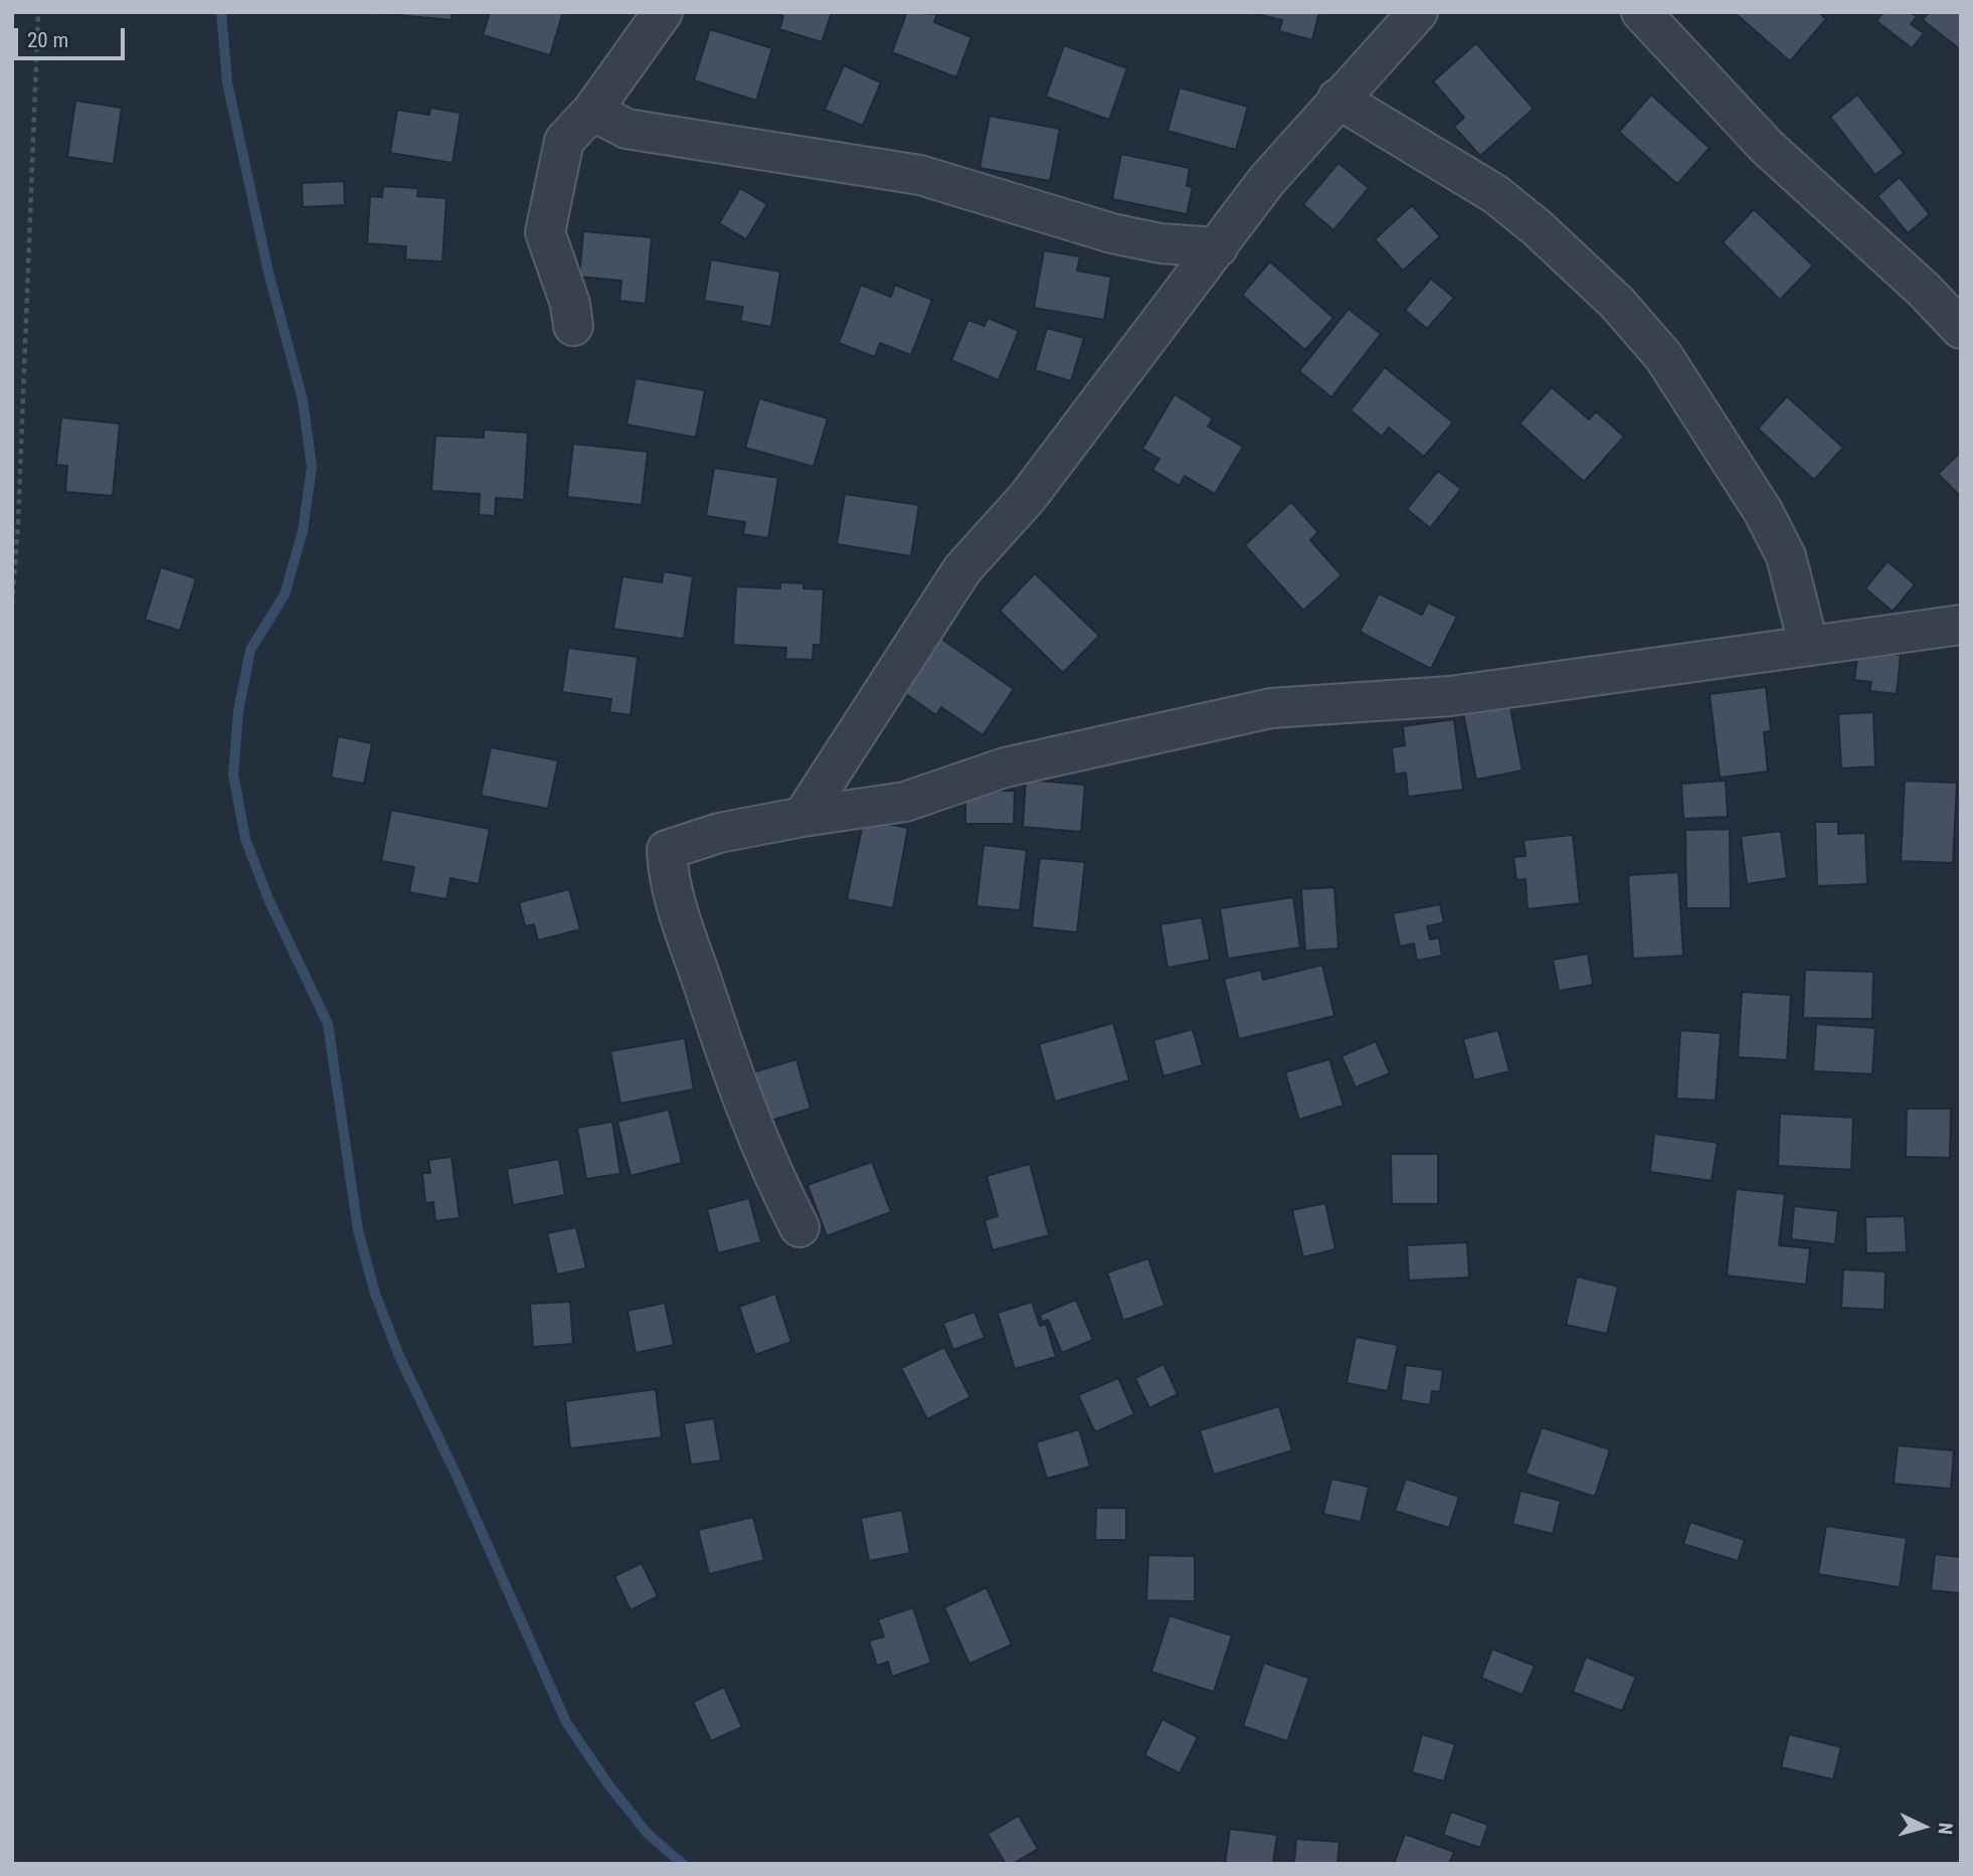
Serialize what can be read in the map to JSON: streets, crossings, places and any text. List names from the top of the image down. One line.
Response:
{"scale_bar":"20 m","north":"right"}
